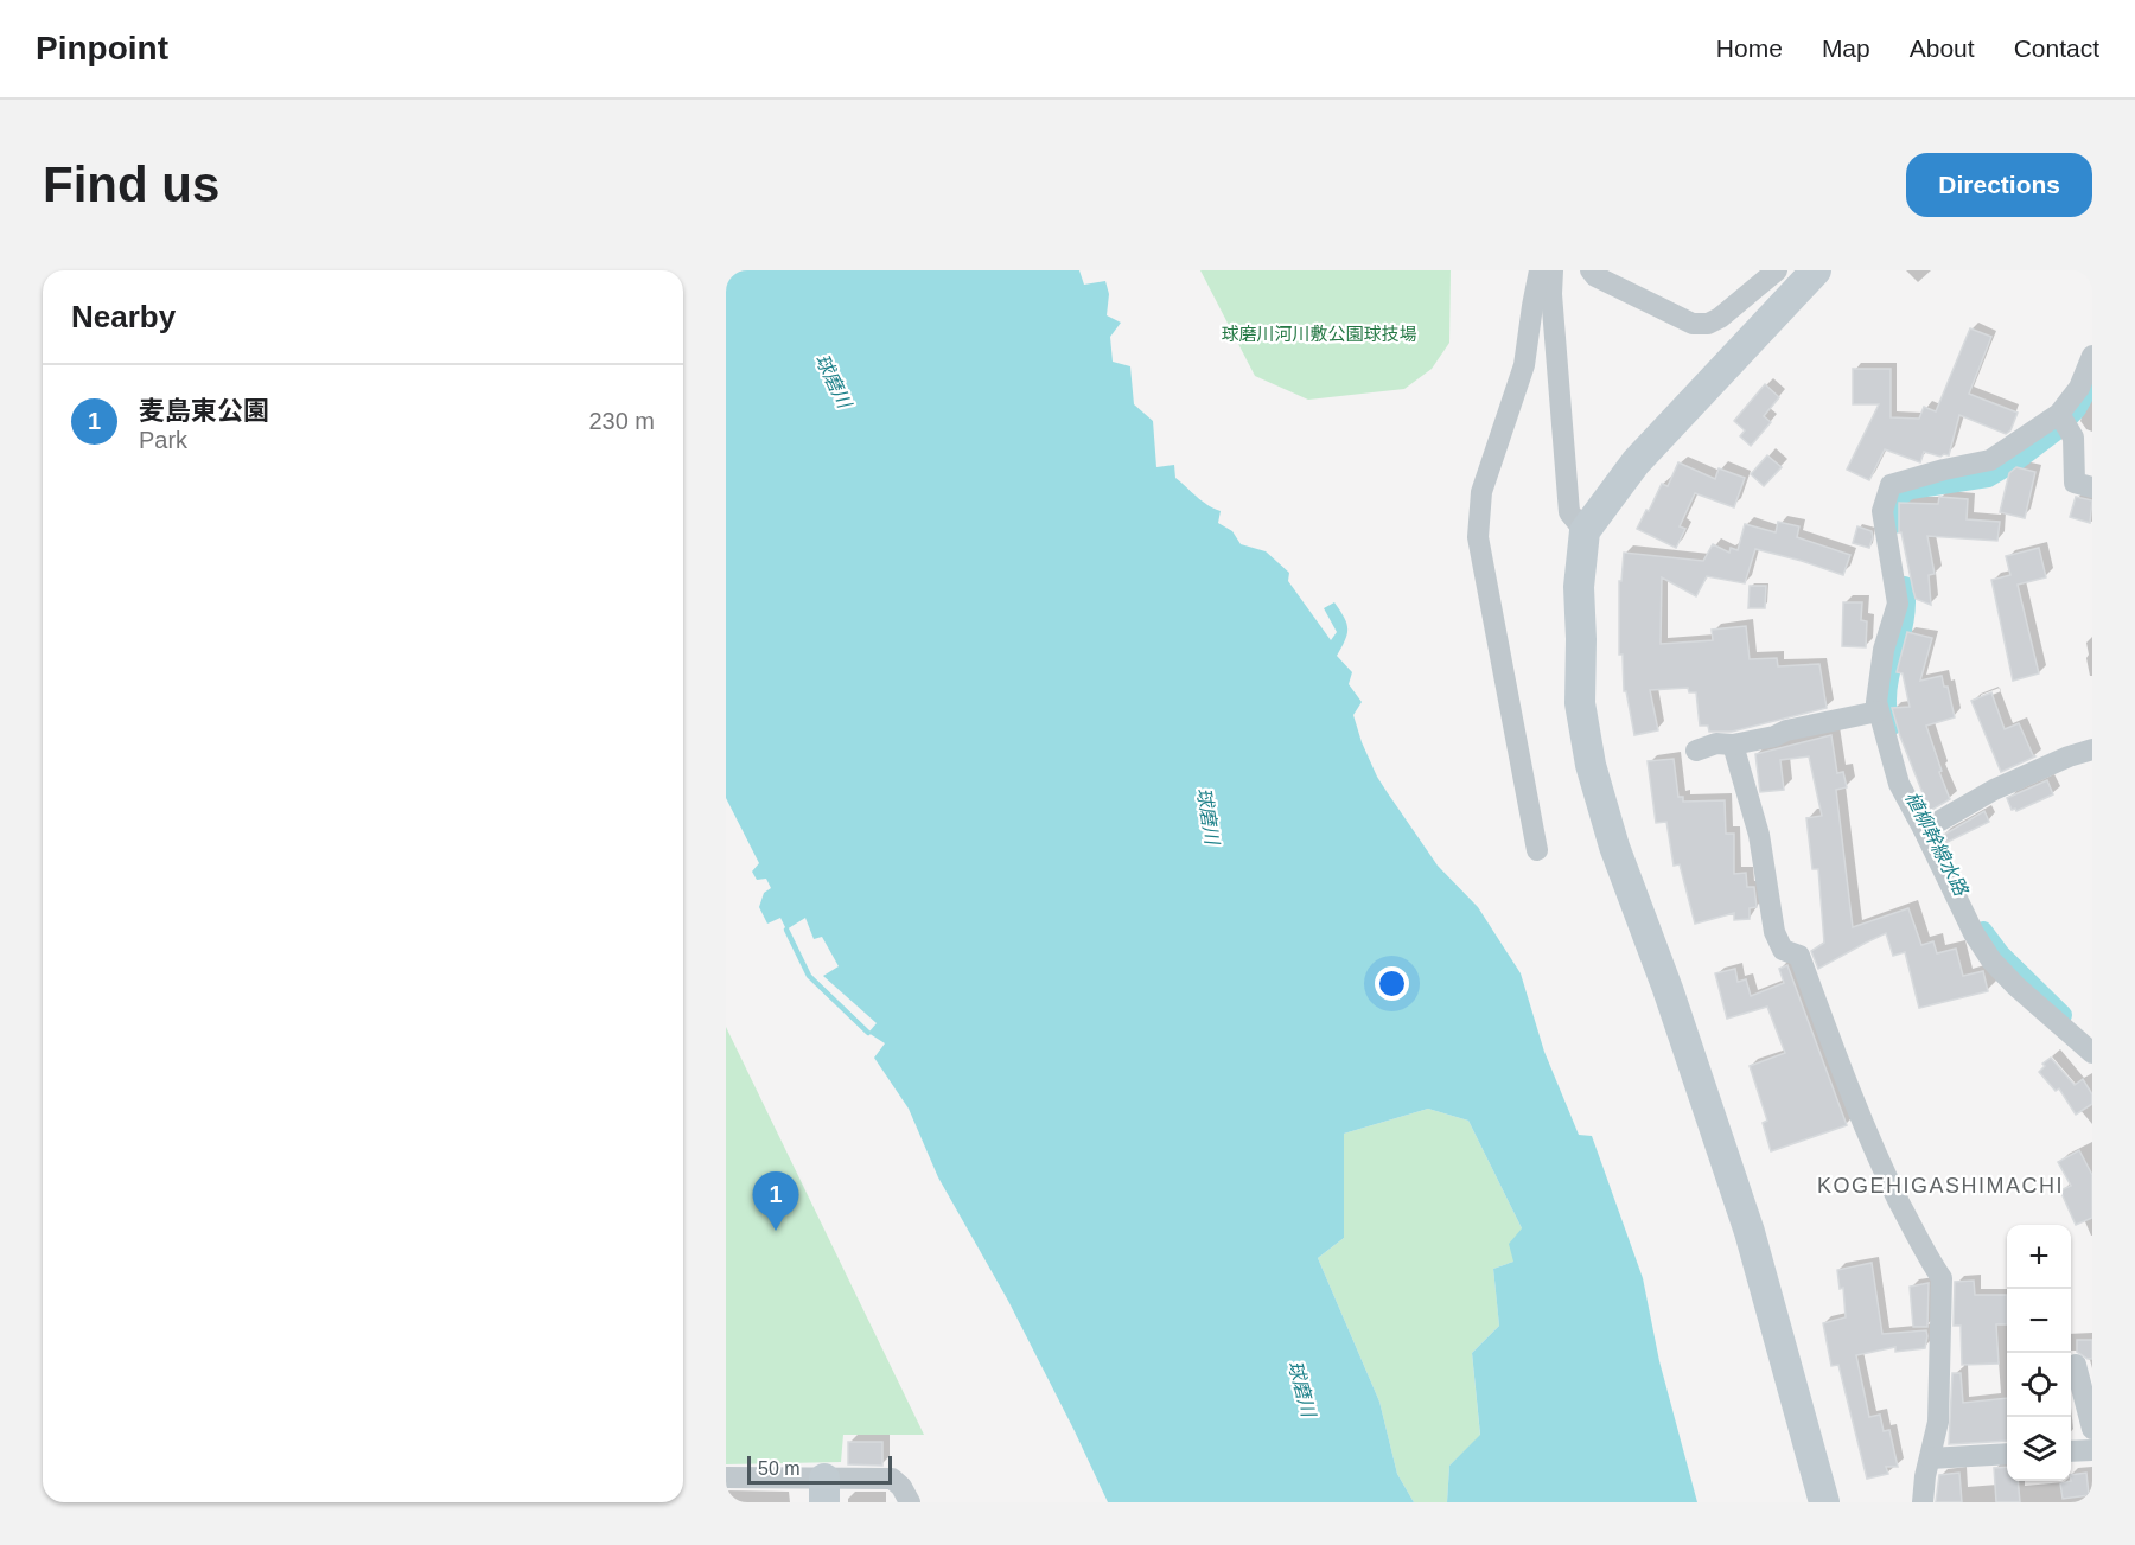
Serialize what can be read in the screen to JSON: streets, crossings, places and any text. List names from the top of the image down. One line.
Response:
{"districts":["KOGEHIGASHIMACHI"],"water":["球磨川","植柳幹線水路"],"parks":["球磨川河川敷公園球技場"],"scale_bar":"50 m","page":{"header":"Pinpoint","nav":["Home","Map","About","Contact"],"buttons":"Directions","title":"Find us","heading":"Nearby","list":[{"mark":"1","name":"麦島東公園","note":"Park","value":"230 m"}],"pins":"1","map_buttons":["+","−"],"scale":"50 m"}}
